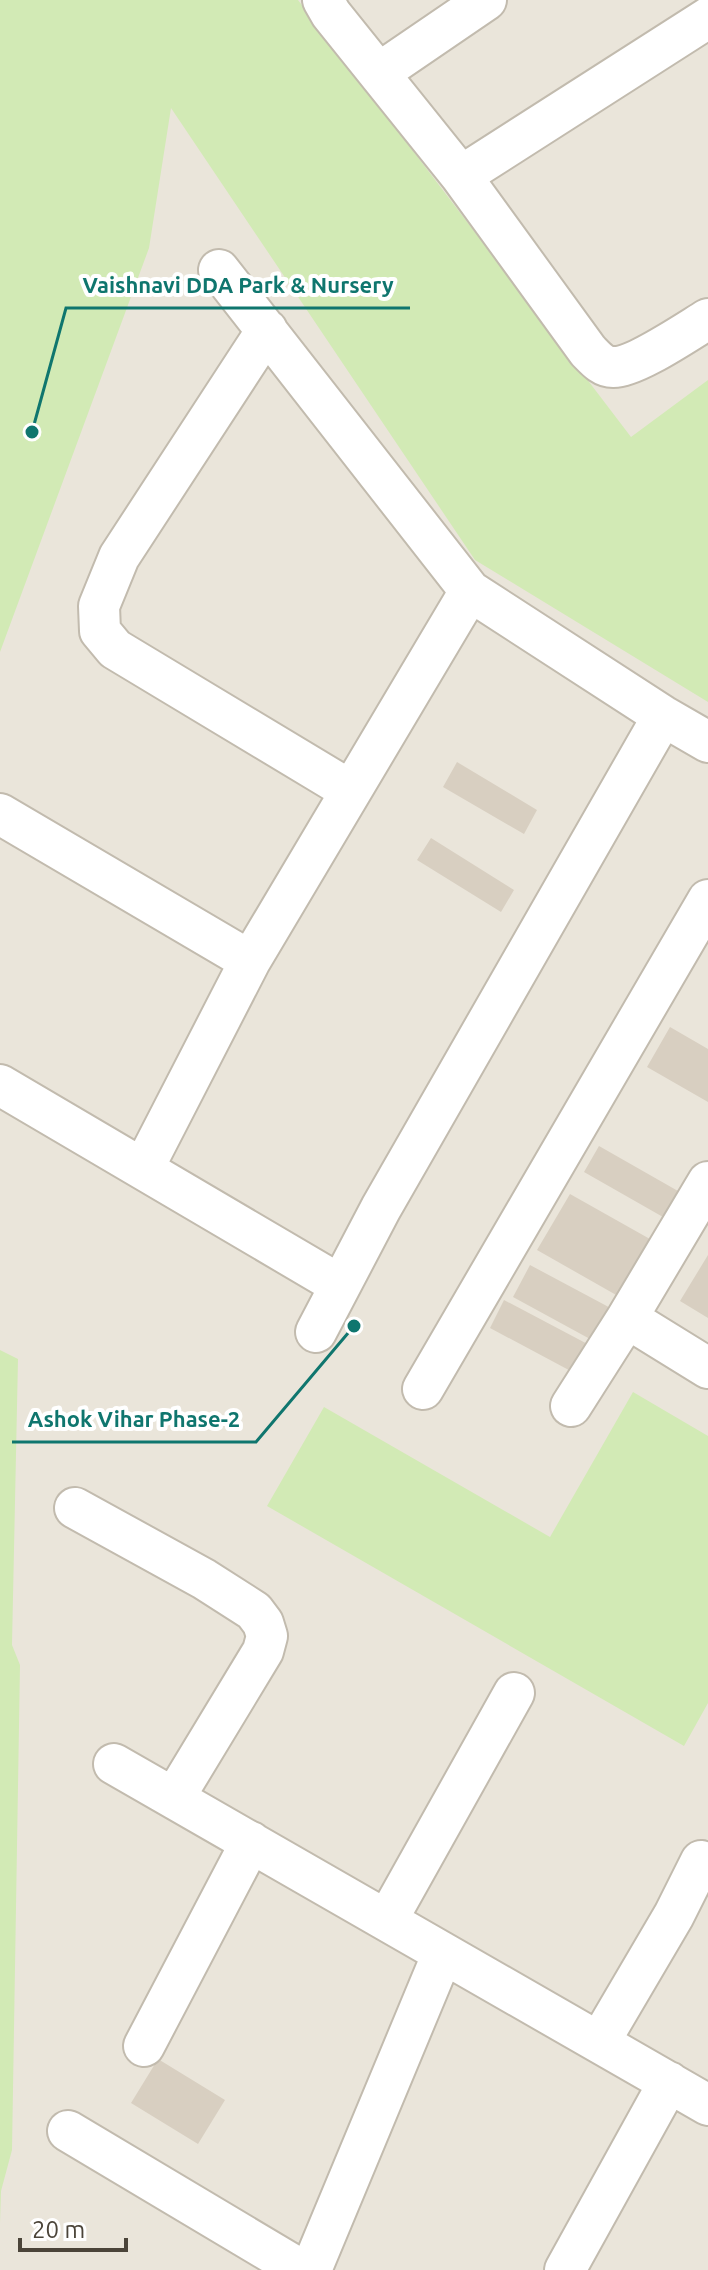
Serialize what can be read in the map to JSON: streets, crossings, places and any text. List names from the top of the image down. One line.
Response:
{"places":["Vaishnavi DDA Park & Nursery","Ashok Vihar Phase-2"],"scale_bar":"20 m"}
